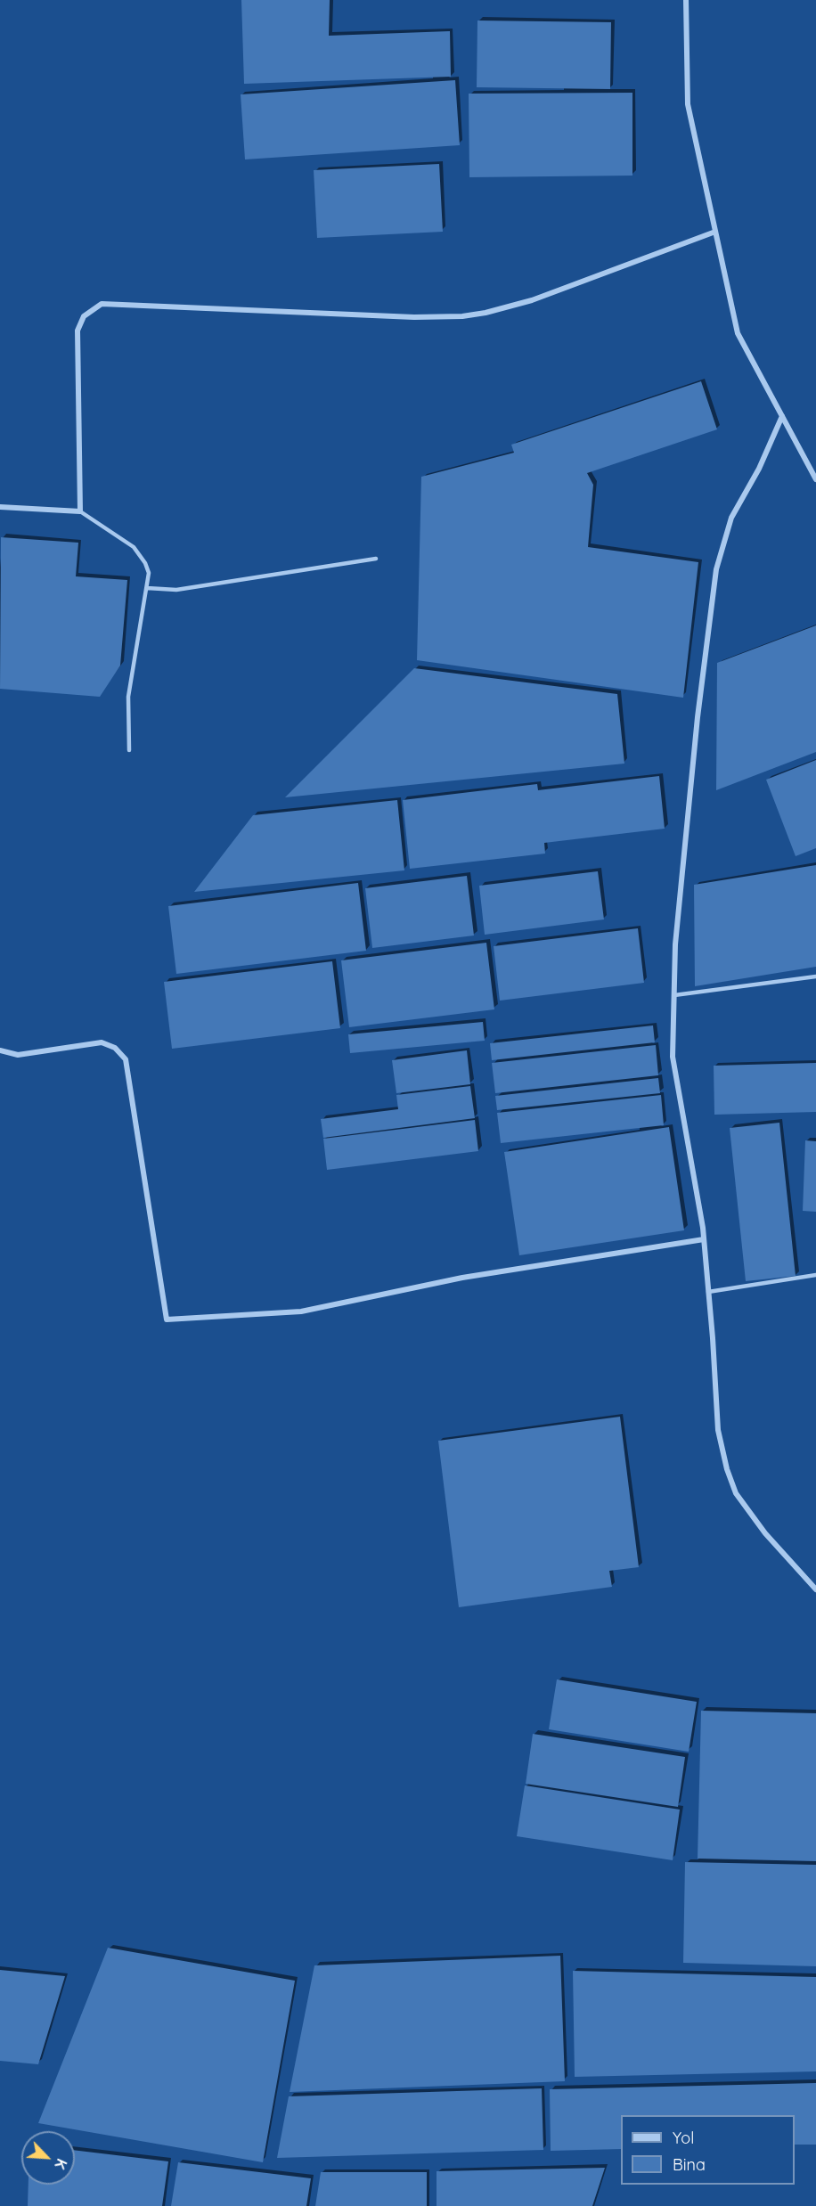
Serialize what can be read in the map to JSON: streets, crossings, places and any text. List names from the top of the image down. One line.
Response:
{"legend":["Yol","Bina"],"north":"bottom right"}
